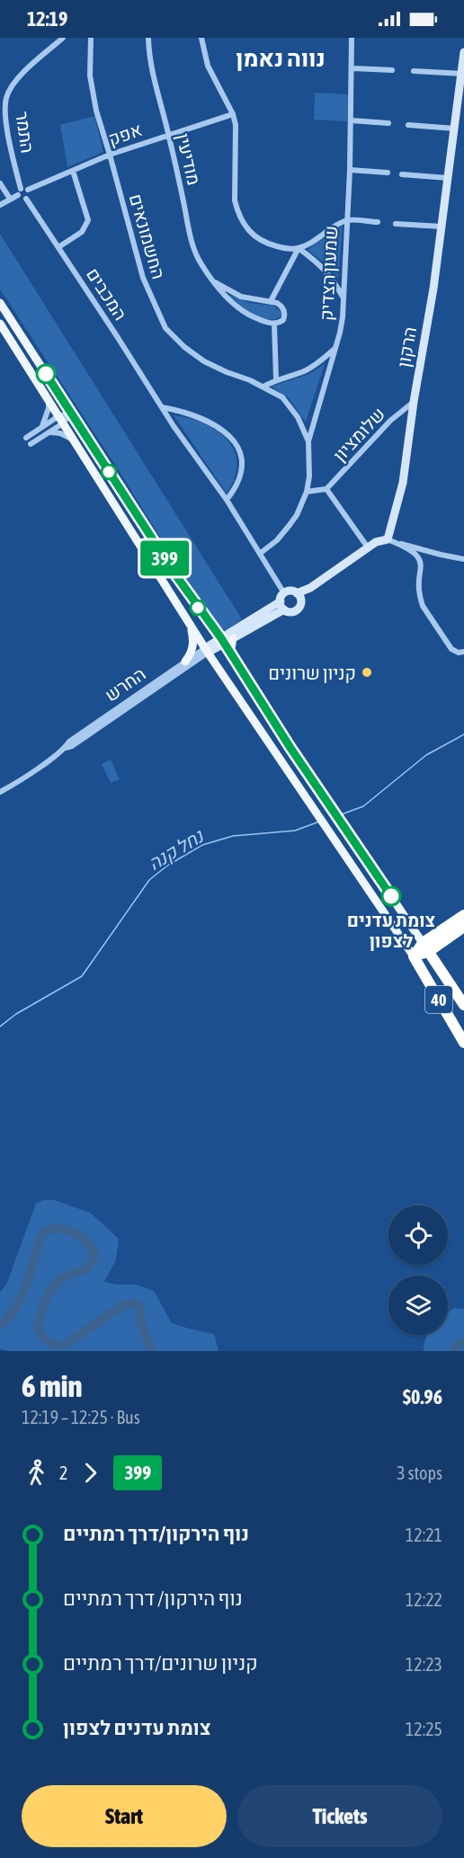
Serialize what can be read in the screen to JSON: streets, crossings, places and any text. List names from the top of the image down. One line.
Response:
{"streets":{"highway":["40"],"street":["התמר","אפק","מודיעין","החשמונאים","שמעון הצדיק","המכבים","הרקון","שלומציון","החרש"]},"crossings":[["התמר","אפק"],["התמר","המכבים"],["אפק","מודיעין"],["אפק","החשמונאים"],["אפק","המכבים"],["החשמונאים","שמעון הצדיק"],["שמעון הצדיק","המכבים"],["הרקון","שלומציון"]],"districts":["נווה נאמן"],"water":["נחל קנה"],"places":["קניון שרונים","צומת עדנים לצפון"],"lines":["bus line 399"],"page":{"status":"12:19","on_map":"399","heading":["6 min","12:19 – 12:25 · Bus","$0.96"],"legs":["2","399","3 stops"],"list":[{"name":"נוף הירקון/דרך רמתיים","value":"12:21"},{"name":"נוף הירקון/ דרך רמתיים","value":"12:22"},{"name":"קניון שרונים/דרך רמתיים","value":"12:23"},{"name":"צומת עדנים לצפון","value":"12:25"}],"buttons":["Start","Tickets"]}}
